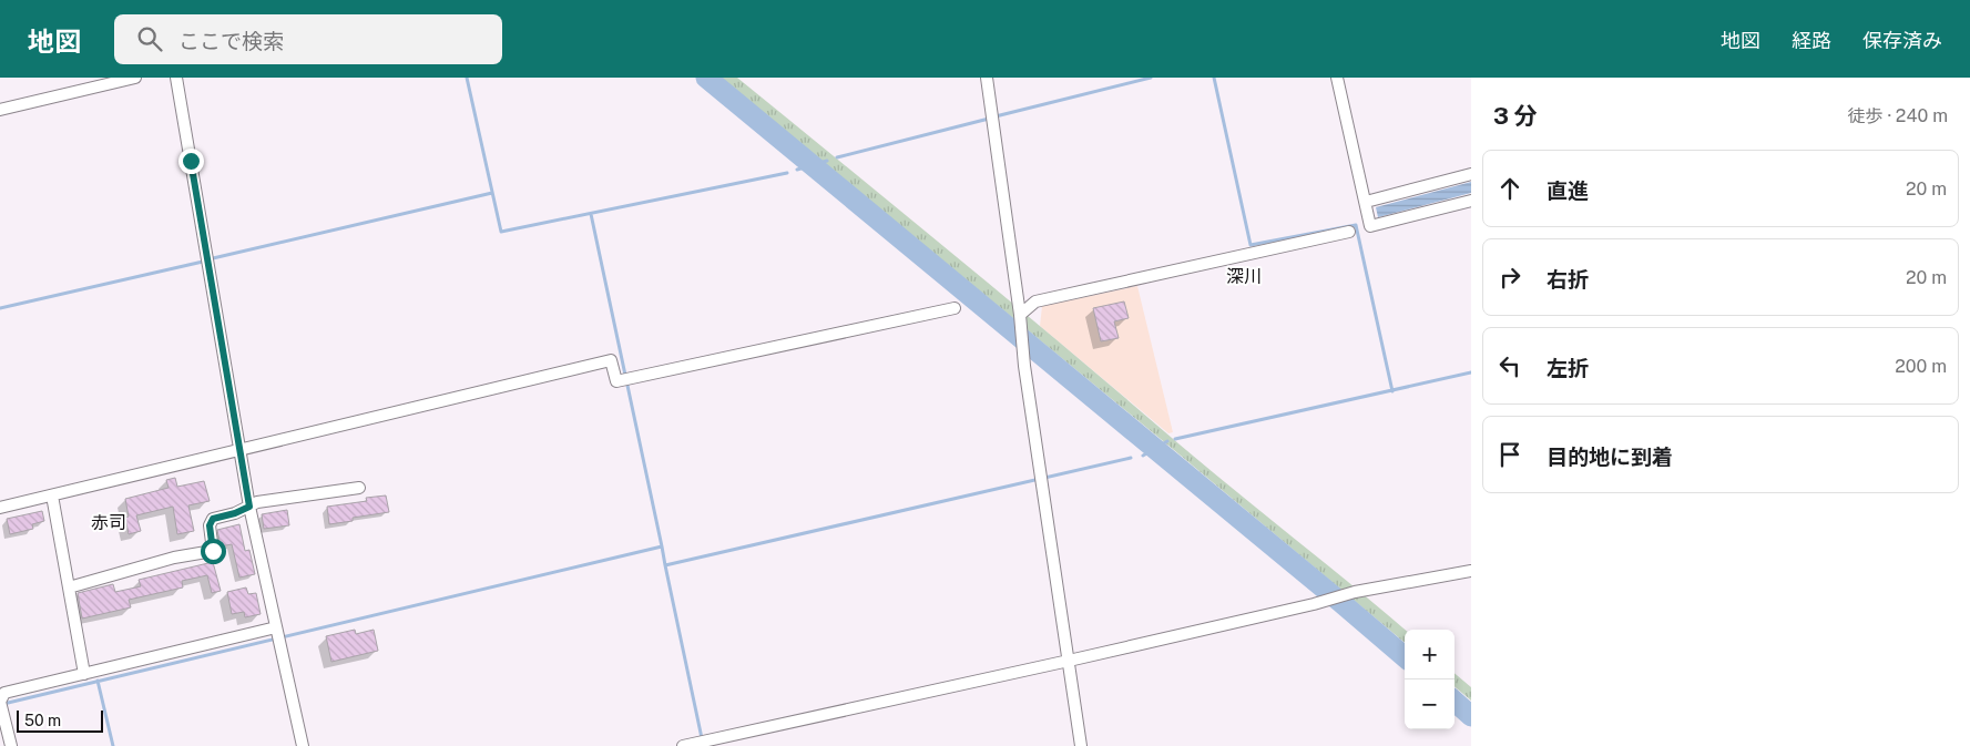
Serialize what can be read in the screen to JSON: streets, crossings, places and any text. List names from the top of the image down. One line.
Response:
{"districts":["深川","赤司"],"scale_bar":"50 m","page":{"header":"地図","search":"ここで検索","nav":["地図","経路","保存済み"],"heading":["3 分","徒歩 · 240 m"],"list":[["直進","20 m"],["右折","20 m"],["左折","200 m"],"目的地に到着"],"map_buttons":["+","−"],"scale":"50 m"}}
